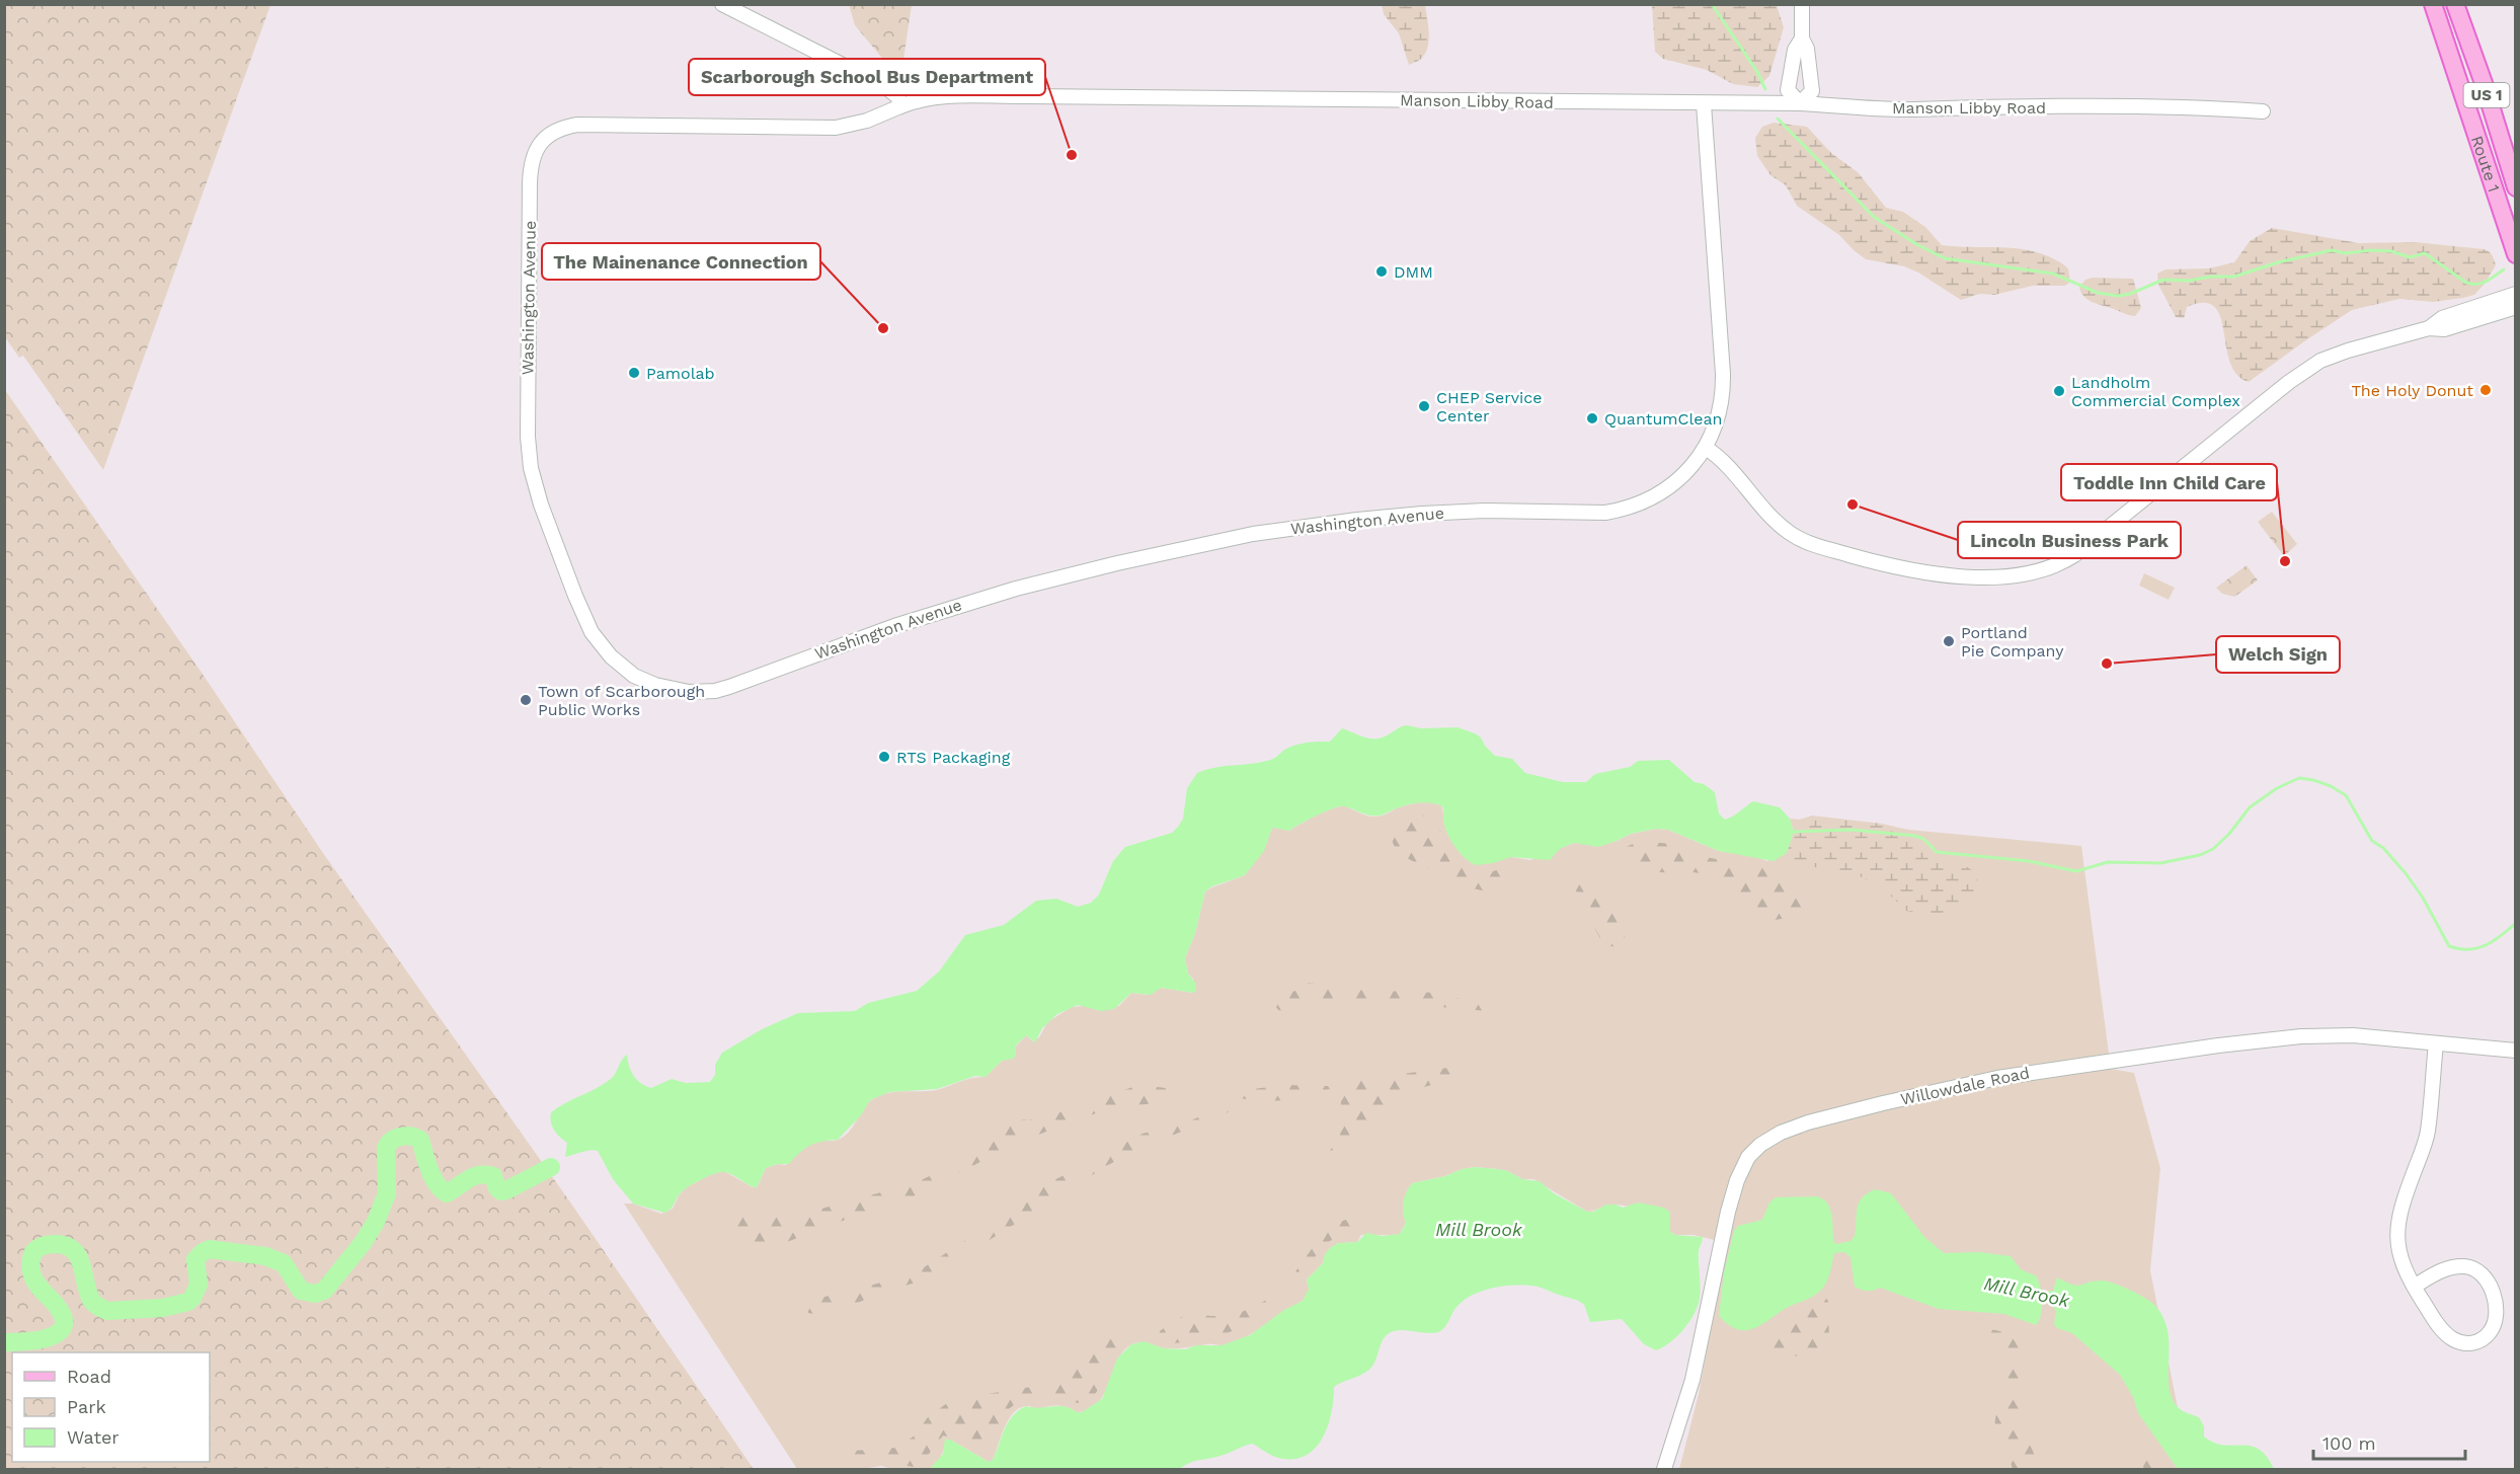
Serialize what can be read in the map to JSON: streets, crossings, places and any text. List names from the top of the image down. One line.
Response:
{"streets":{"main road":["US 1","Route 1"],"street":["Manson Libby Road","Washington Avenue","Willowdale Road"]},"crossings":[["Manson Libby Road","Washington Avenue"]],"water":["Mill Brook"],"places":["Scarborough School Bus Department","DMM","The Mainenance Connection","Pamolab","The Holy Donut","Landholm Commercial Complex","CHEP Service Center","QuantumClean","Lincoln Business Park","Toddle Inn Child Care","Portland Pie Company","Welch Sign","Town of Scarborough Public Works","RTS Packaging"],"legend":["Road","Park","Water"],"scale_bar":"100 m"}
